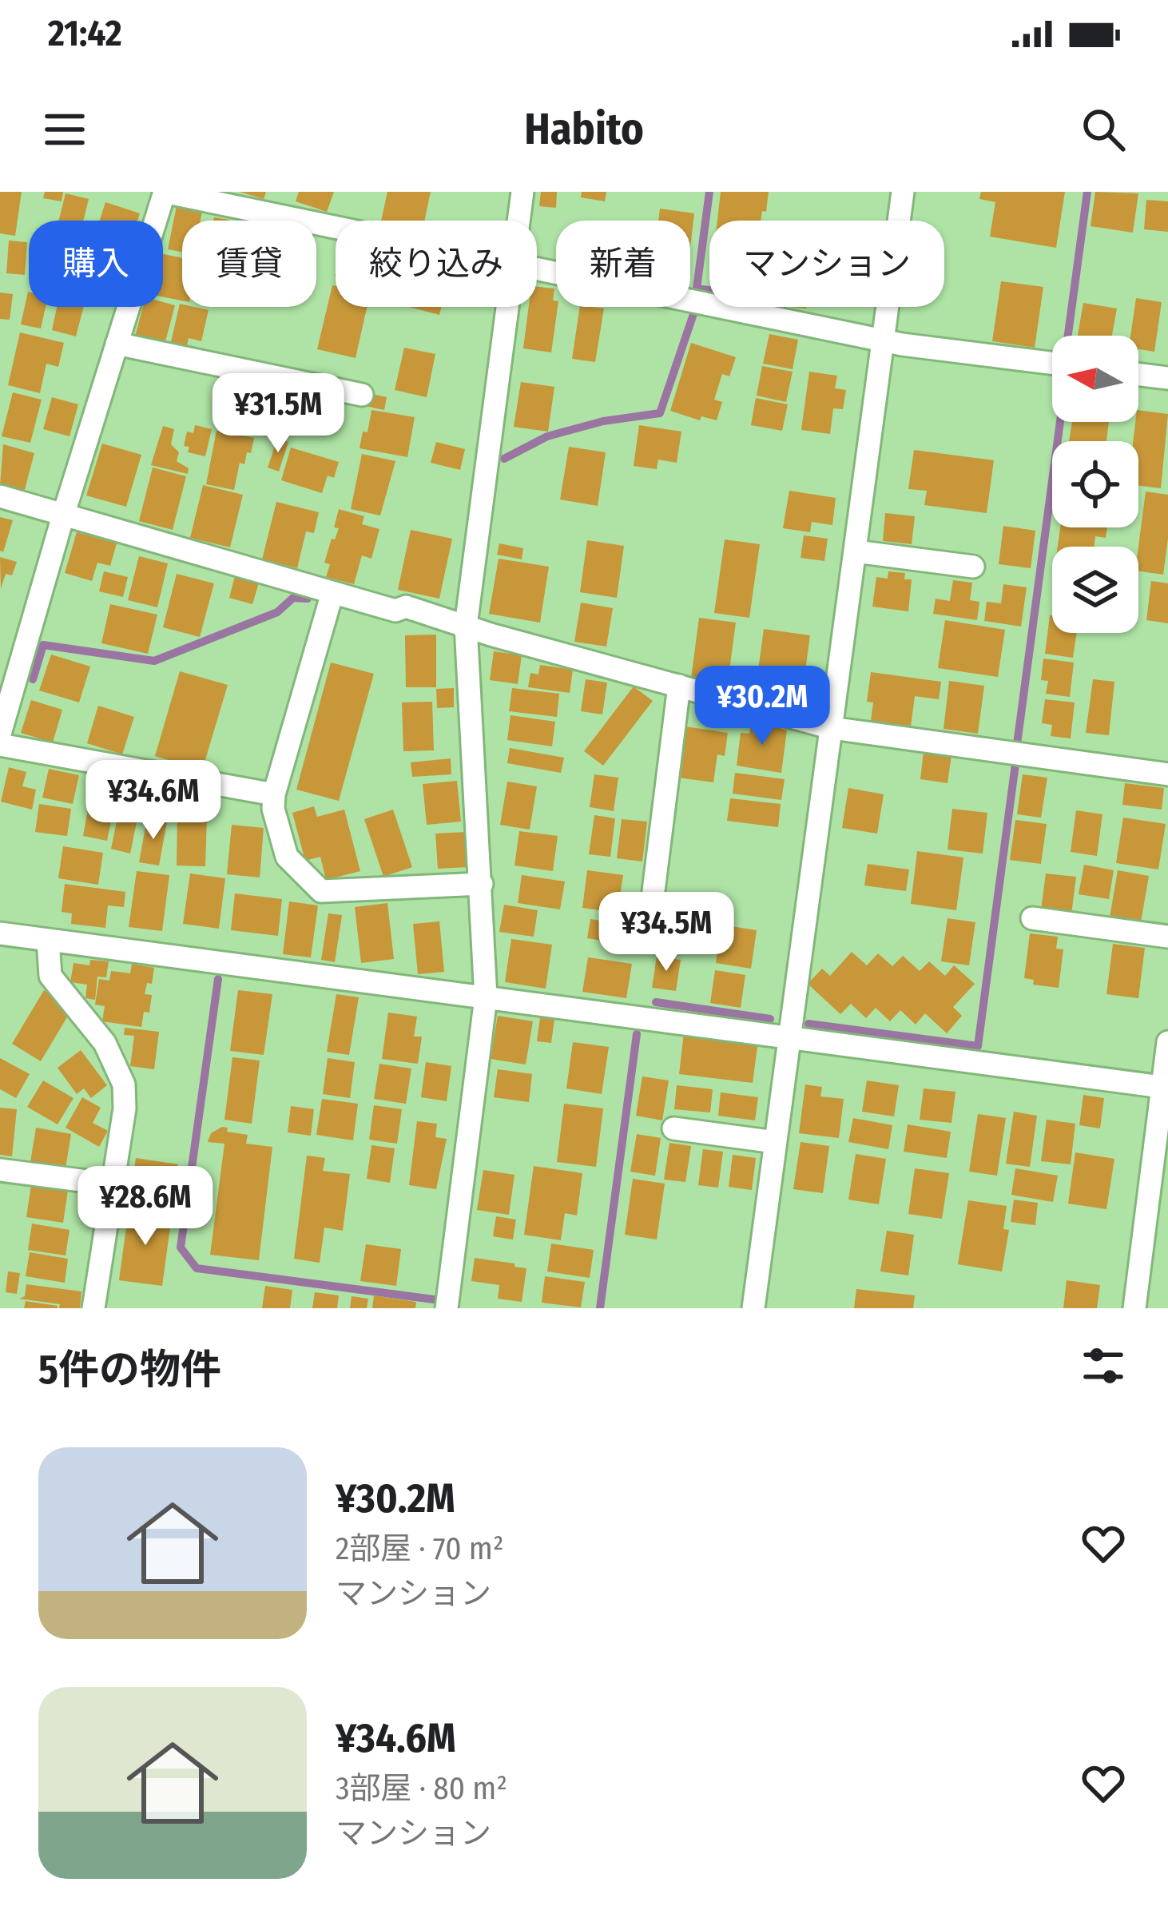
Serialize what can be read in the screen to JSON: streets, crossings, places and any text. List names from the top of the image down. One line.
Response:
{"north":"left","page":{"status":"21:42","header":"Habito","chip":["購入","賃貸","絞り込み","新着","マンション"],"price":["¥31.5M","¥30.2M","¥34.6M","¥34.5M","¥28.6M"],"heading":"5件の物件","list":[{"name":"¥30.2M","note":"2部屋 · 70 m² · マンション"},{"name":"¥34.6M","note":"3部屋 · 80 m² · マンション"}]}}
